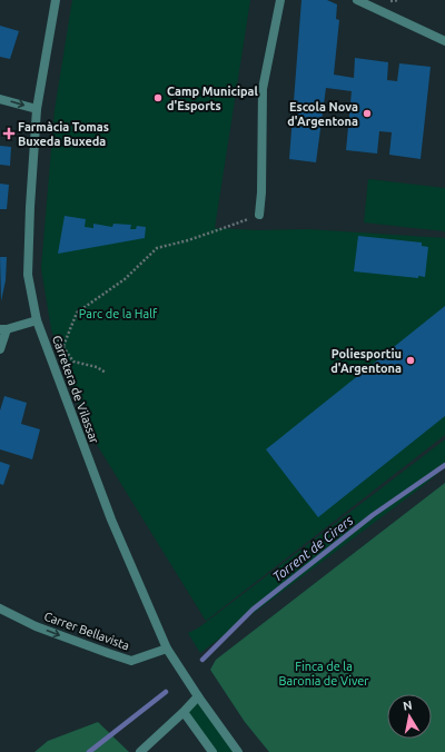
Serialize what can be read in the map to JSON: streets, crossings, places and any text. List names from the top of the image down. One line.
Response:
{"streets":{"street":["Carretera de Vilassar","Carrer Bellavista"]},"crossings":[["Carretera de Vilassar","Carrer Bellavista"]],"one_way":["Carrer Bellavista"],"water":["Torrent de Cirers"],"parks":["Parc de la Half","Finca de la Baronia de Viver"],"places":{"other":["Camp Municipal d'Esports","Escola Nova d'Argentona","Poliesportiu d'Argentona"],"health":["Farmàcia Tomas Buxeda Buxeda"]},"north":"top"}
